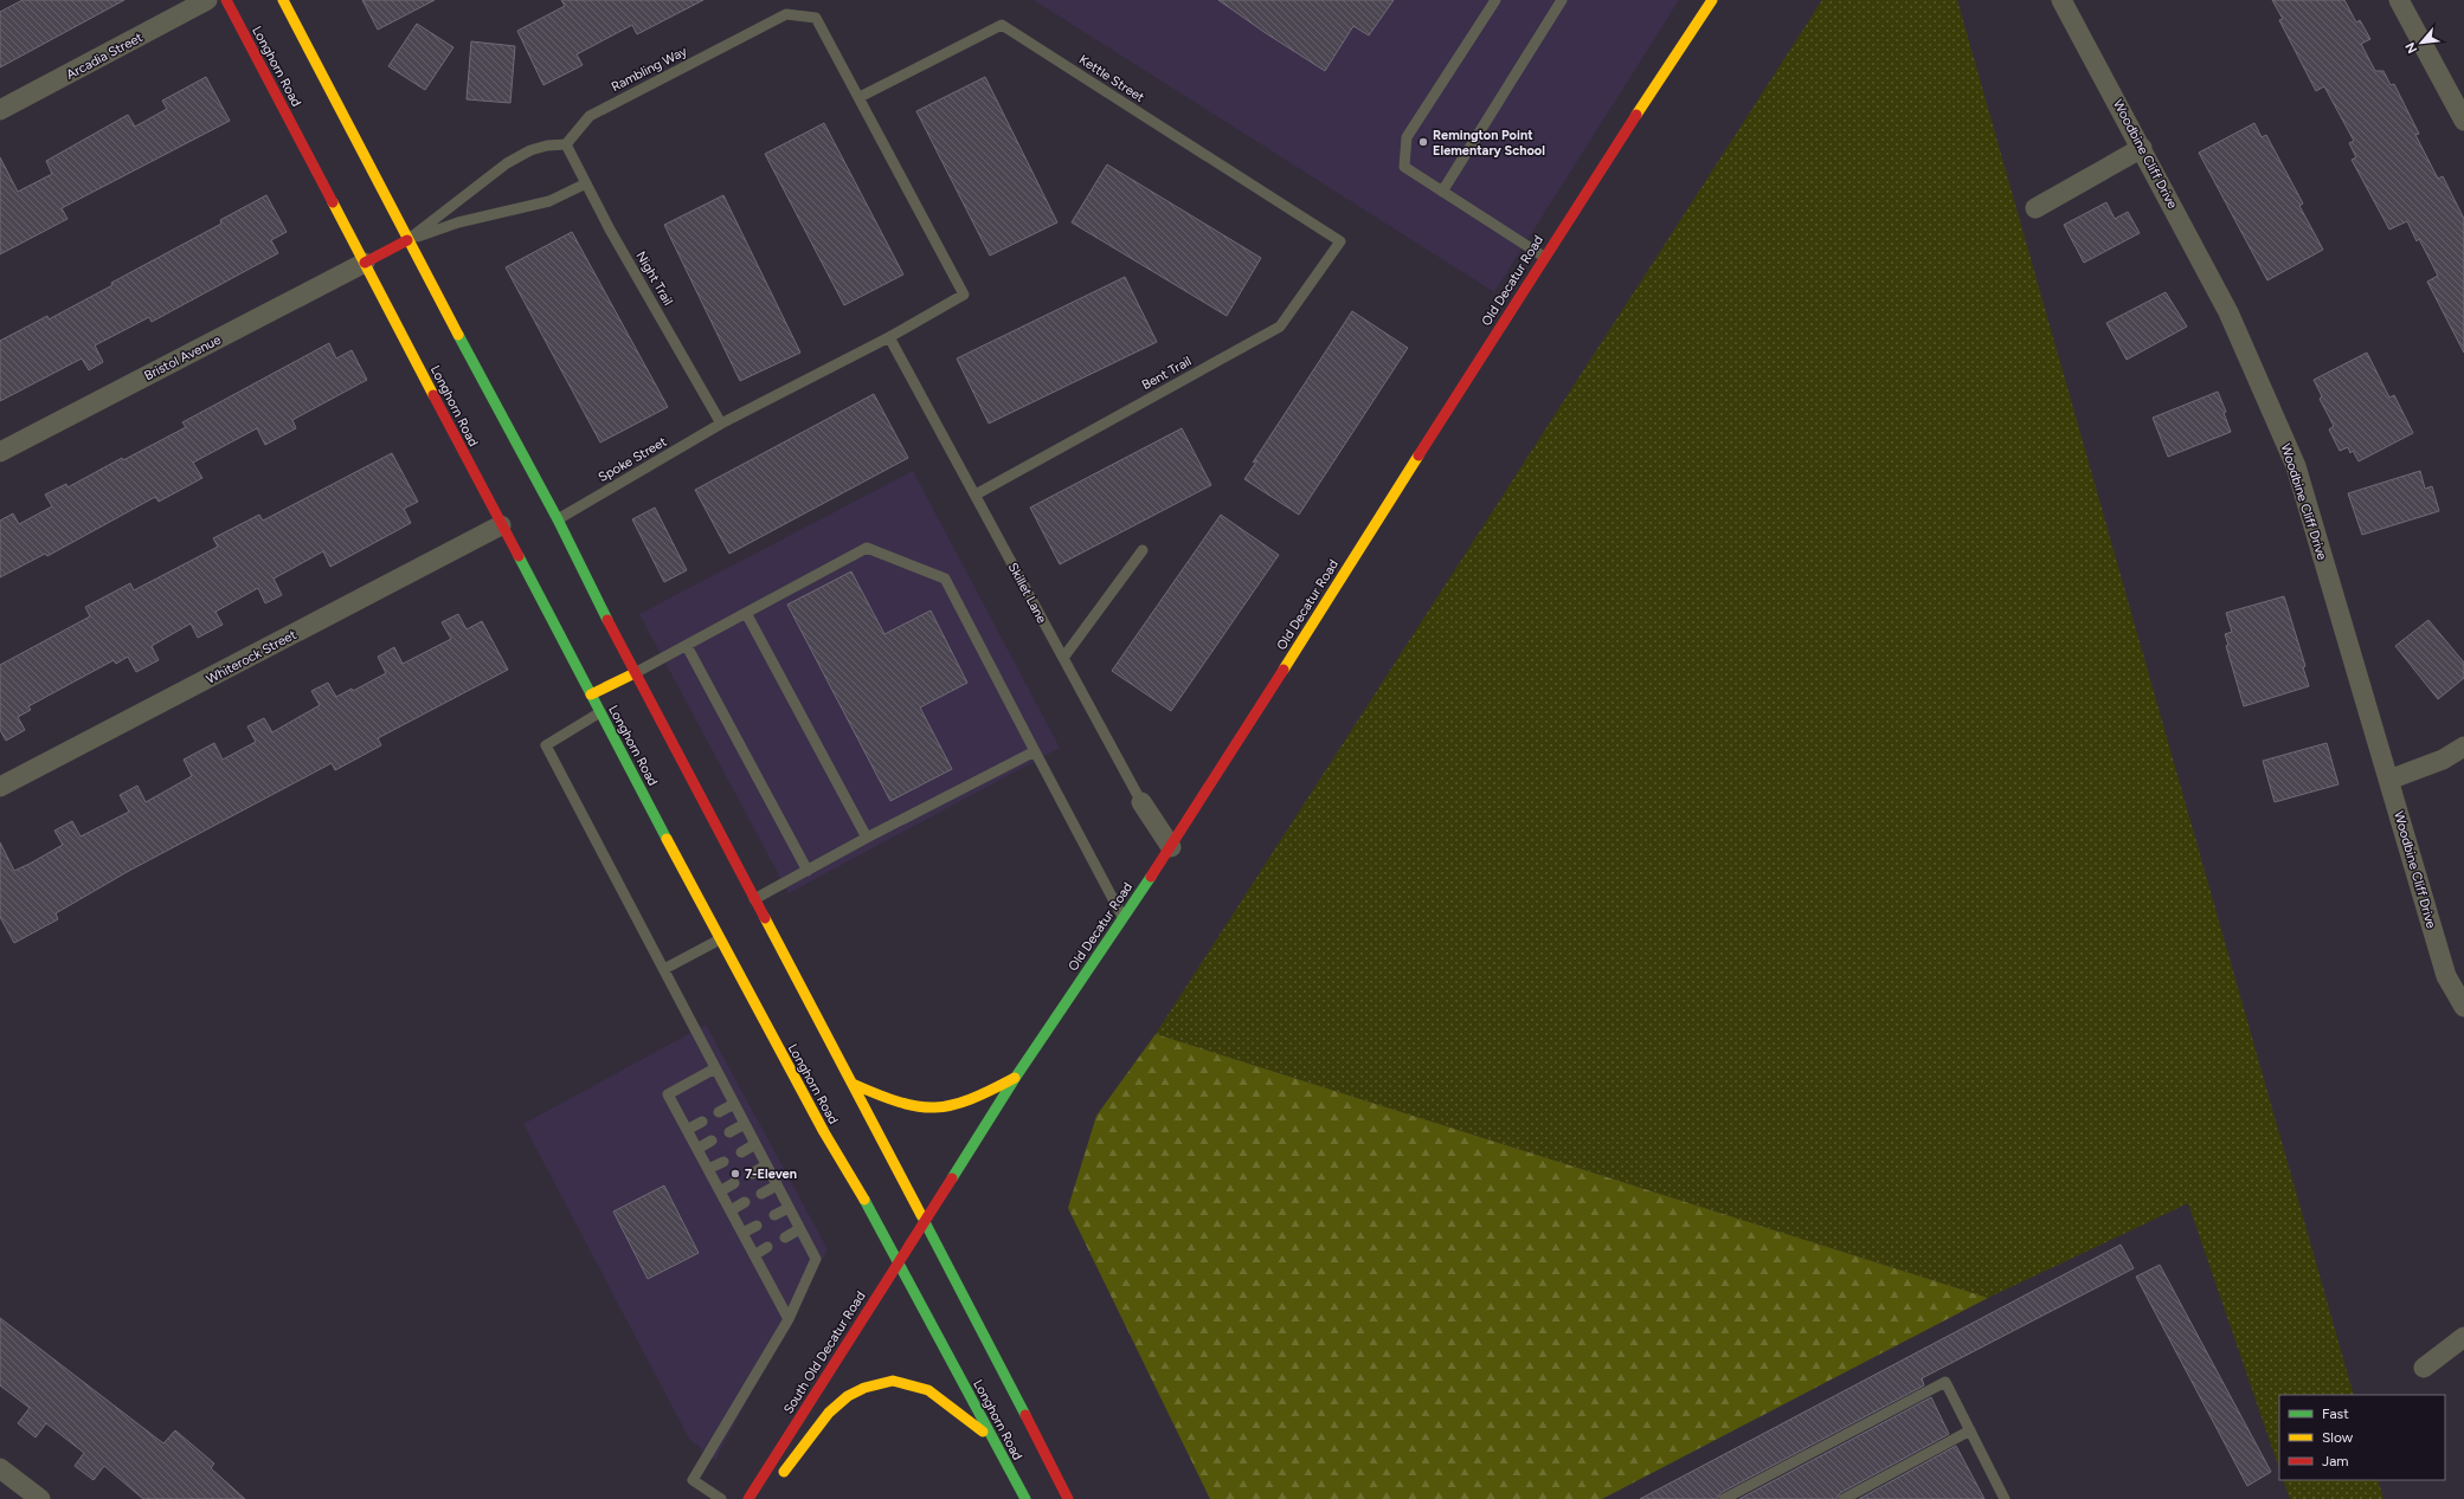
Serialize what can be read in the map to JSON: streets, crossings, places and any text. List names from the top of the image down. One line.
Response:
{"streets":{"main road":["Longhorn Road","Old Decatur Road","South Old Decatur Road"],"street":["Arcadia Street","Woodbine Cliff Drive","Bristol Avenue","Skillet Lane","Whiterock Street"],"lane":["Rambling Way","Kettle Street","Night Trail","Bent Trail","Spoke Street"]},"crossings":[["Longhorn Road","Old Decatur Road"],["Longhorn Road","Bristol Avenue"],["Longhorn Road","Spoke Street"],["Longhorn Road","Whiterock Street"],["Longhorn Road","South Old Decatur Road"],["Rambling Way","Kettle Street"],["Rambling Way","Night Trail"],["Rambling Way","Spoke Street"],["Rambling Way","Skillet Lane"],["Kettle Street","Bent Trail"],["Night Trail","Spoke Street"],["Old Decatur Road","Skillet Lane"],["Old Decatur Road","South Old Decatur Road"],["Bent Trail","Skillet Lane"],["Spoke Street","Skillet Lane"]],"places":["Remington Point Elementary School","7-Eleven"],"legend":["Fast","Slow","Jam"],"north":"bottom left"}
